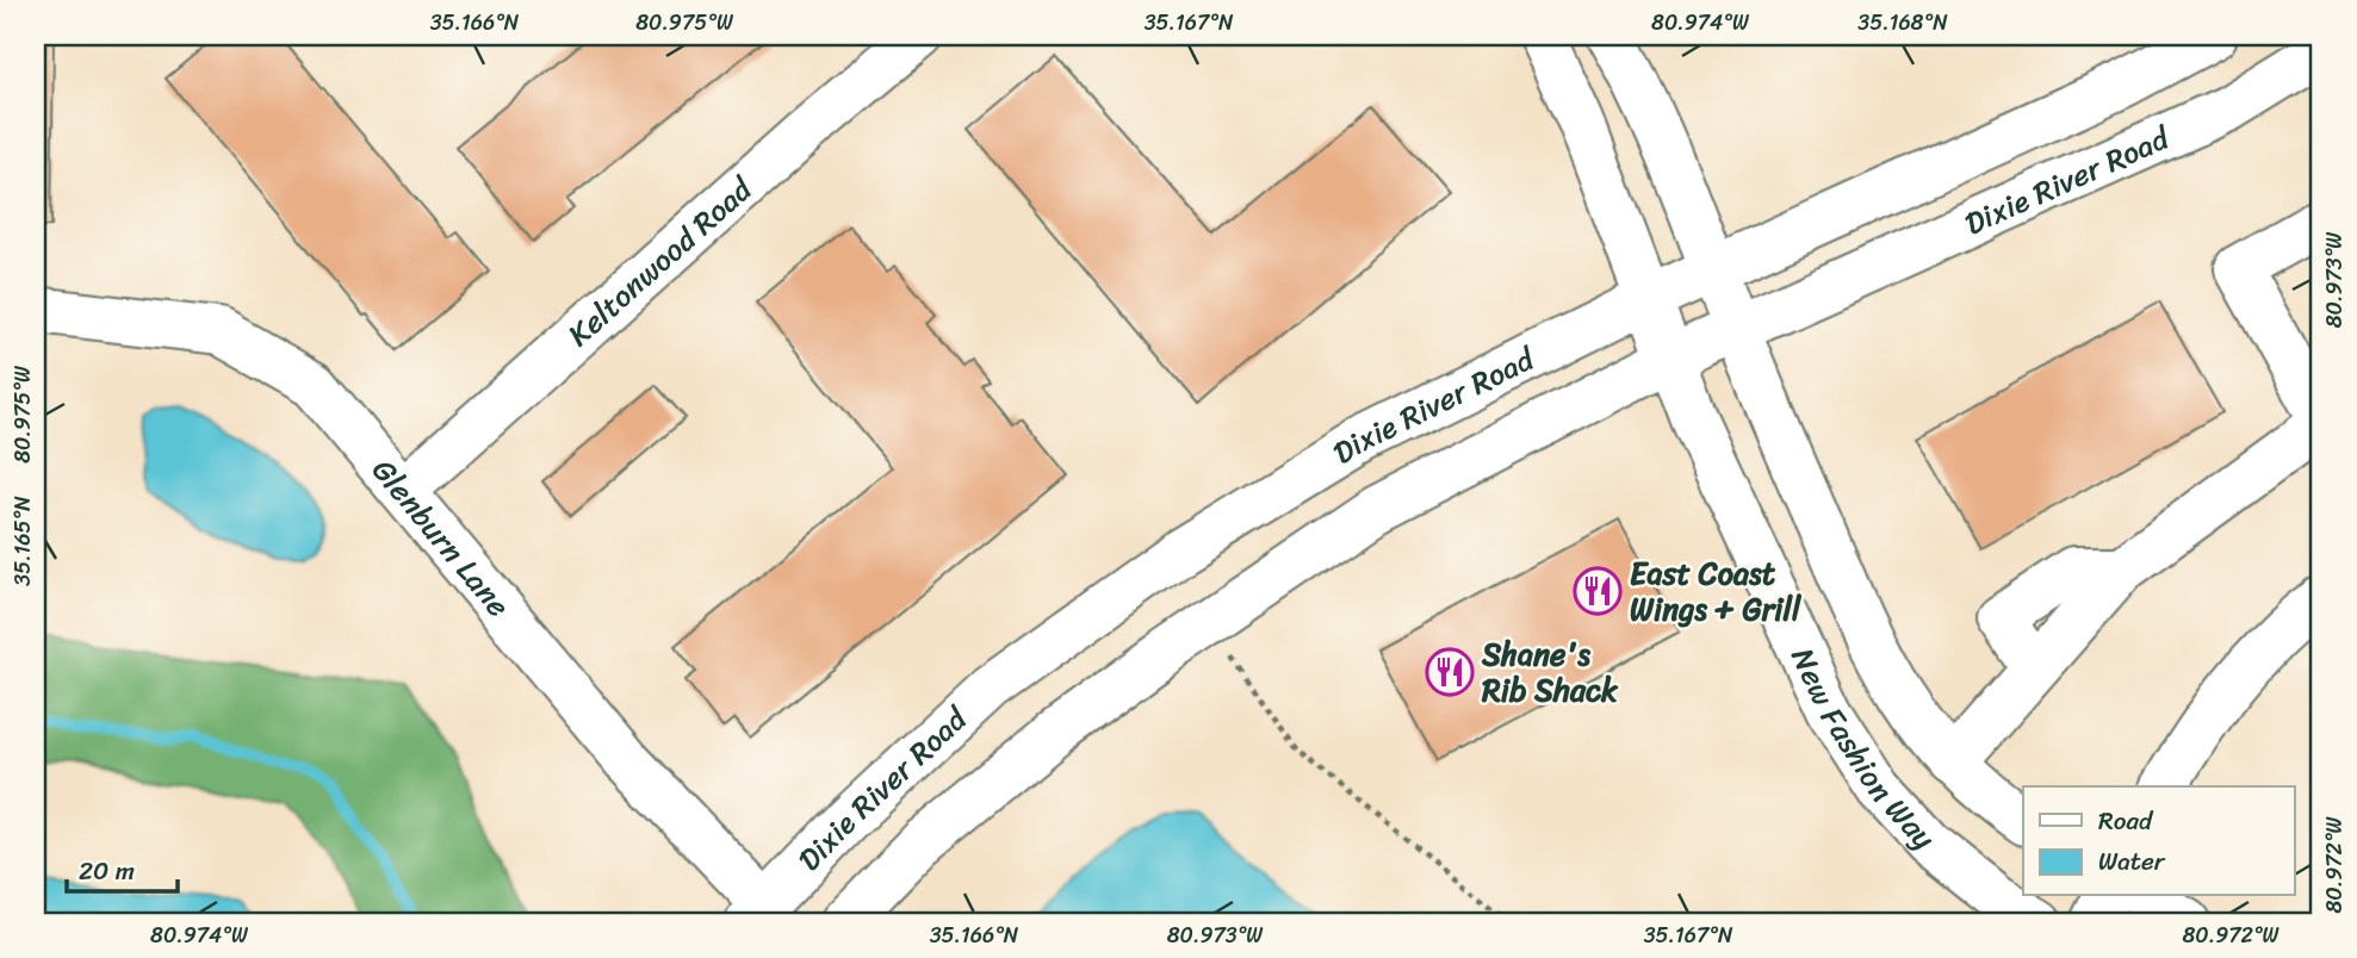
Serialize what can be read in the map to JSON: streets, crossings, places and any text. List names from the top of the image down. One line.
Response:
{"streets":{"street":["Dixie River Road","Keltonwood Road","Glenburn Lane","New Fashion Way"]},"crossings":[["Dixie River Road","Glenburn Lane"],["Dixie River Road","New Fashion Way"],["Keltonwood Road","Glenburn Lane"]],"places":{"restaurant":["East Coast Wings + Grill","Shane's Rib Shack"]},"legend":["Road","Water"],"scale_bar":"20 m","coordinates":["35.166°N","80.975°W","35.167°N","80.974°W","35.168°N","80.973°W","35.165°N","80.972°W"]}
